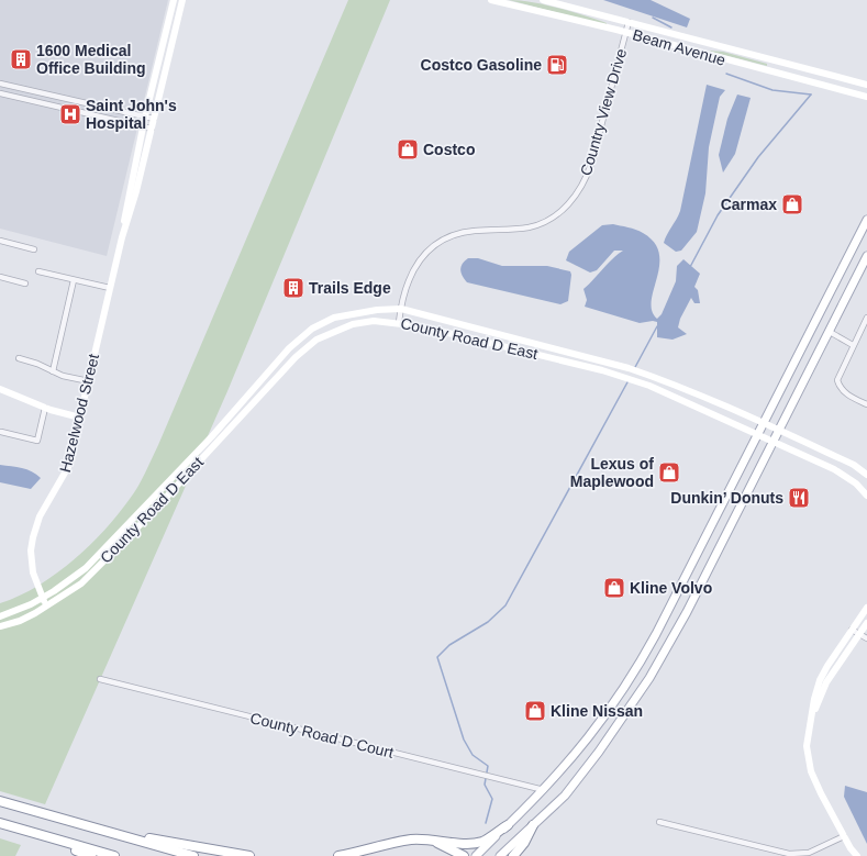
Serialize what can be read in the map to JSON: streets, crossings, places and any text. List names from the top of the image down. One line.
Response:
{"streets":{"street":["Beam Avenue","Country View Drive","County Road D East","Hazelwood Street","County Road D Court"]},"crossings":[["Beam Avenue","Country View Drive"],["Country View Drive","County Road D East"],["County Road D East","Hazelwood Street"]],"places":{"building":["1600 Medical Office Building","Trails Edge"],"fuel station":["Costco Gasoline"],"hospital":["Saint John's Hospital"],"shop":["Costco","Carmax","Lexus of Maplewood","Kline Volvo","Kline Nissan"],"restaurant":["Dunkin’ Donuts"]}}
